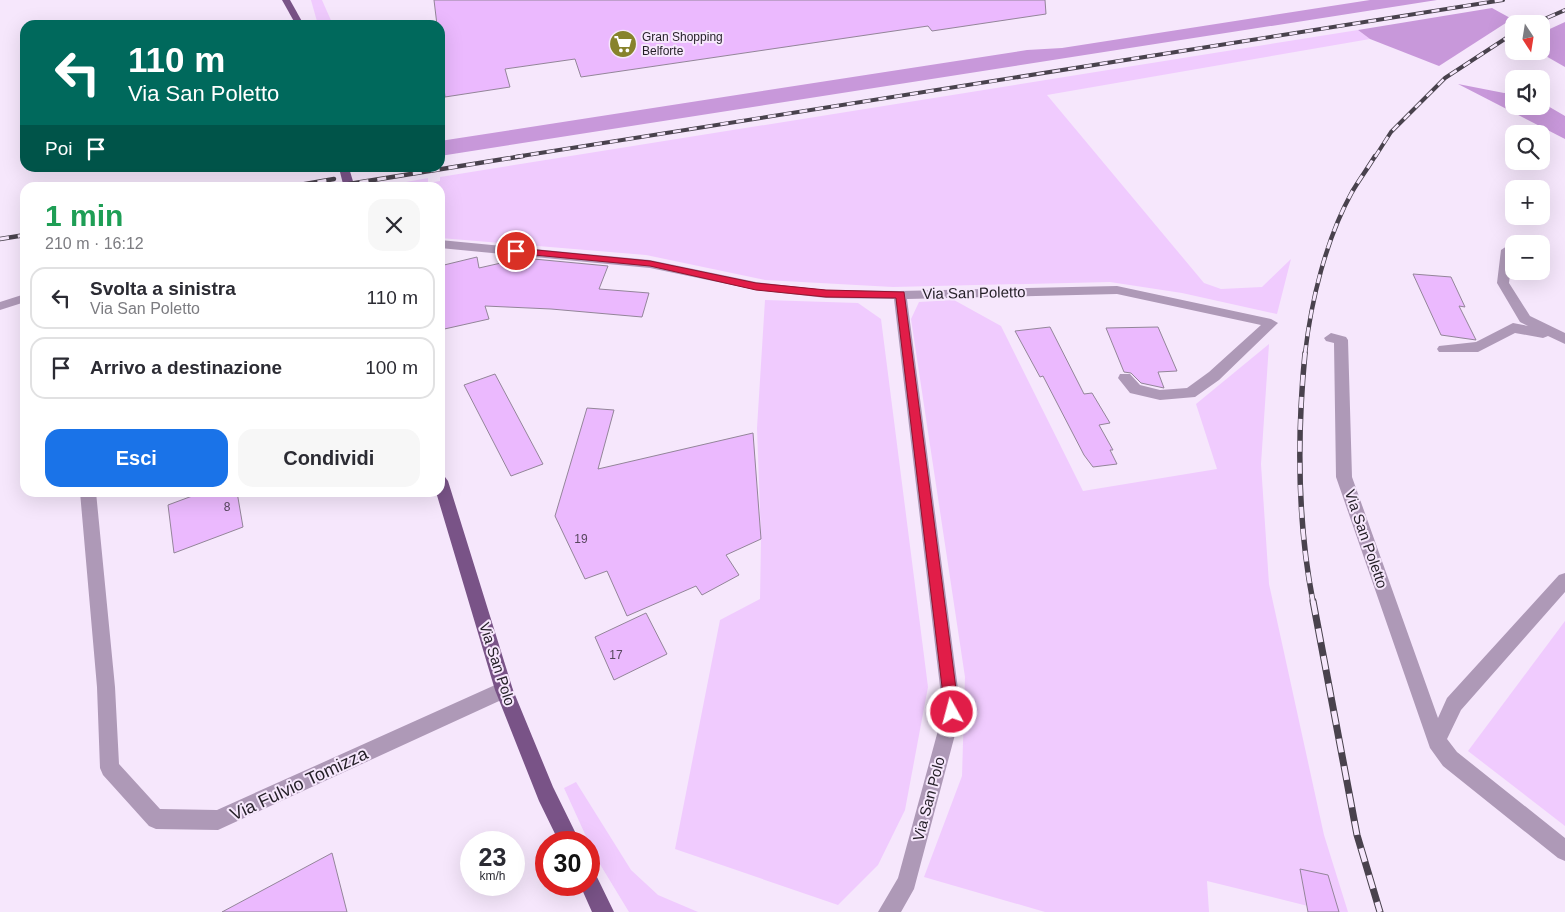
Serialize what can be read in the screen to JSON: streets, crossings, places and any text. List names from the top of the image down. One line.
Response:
{"streets":{"main road":["Via San Polo"],"street":["Via San Poletto","Via Fulvio Tomizza"]},"crossings":[["Via San Poletto","Via San Polo"],["Via San Polo","Via Fulvio Tomizza"]],"places":{"supermarket":["Gran Shopping Belforte"]},"house_numbers":["8","19","17"],"north":"bottom","page":{"map_buttons":["+","−"],"turn":["110 m","Via San Poletto"],"then":"Poi","heading":["1 min","210 m · 16:12"],"list":[{"name":"Svolta a sinistra","note":"Via San Poletto","value":"110 m"},{"name":"Arrivo a destinazione","value":"100 m"}],"buttons":["Esci","Condividi"],"speed":"23 km/h","limit":"30"}}
